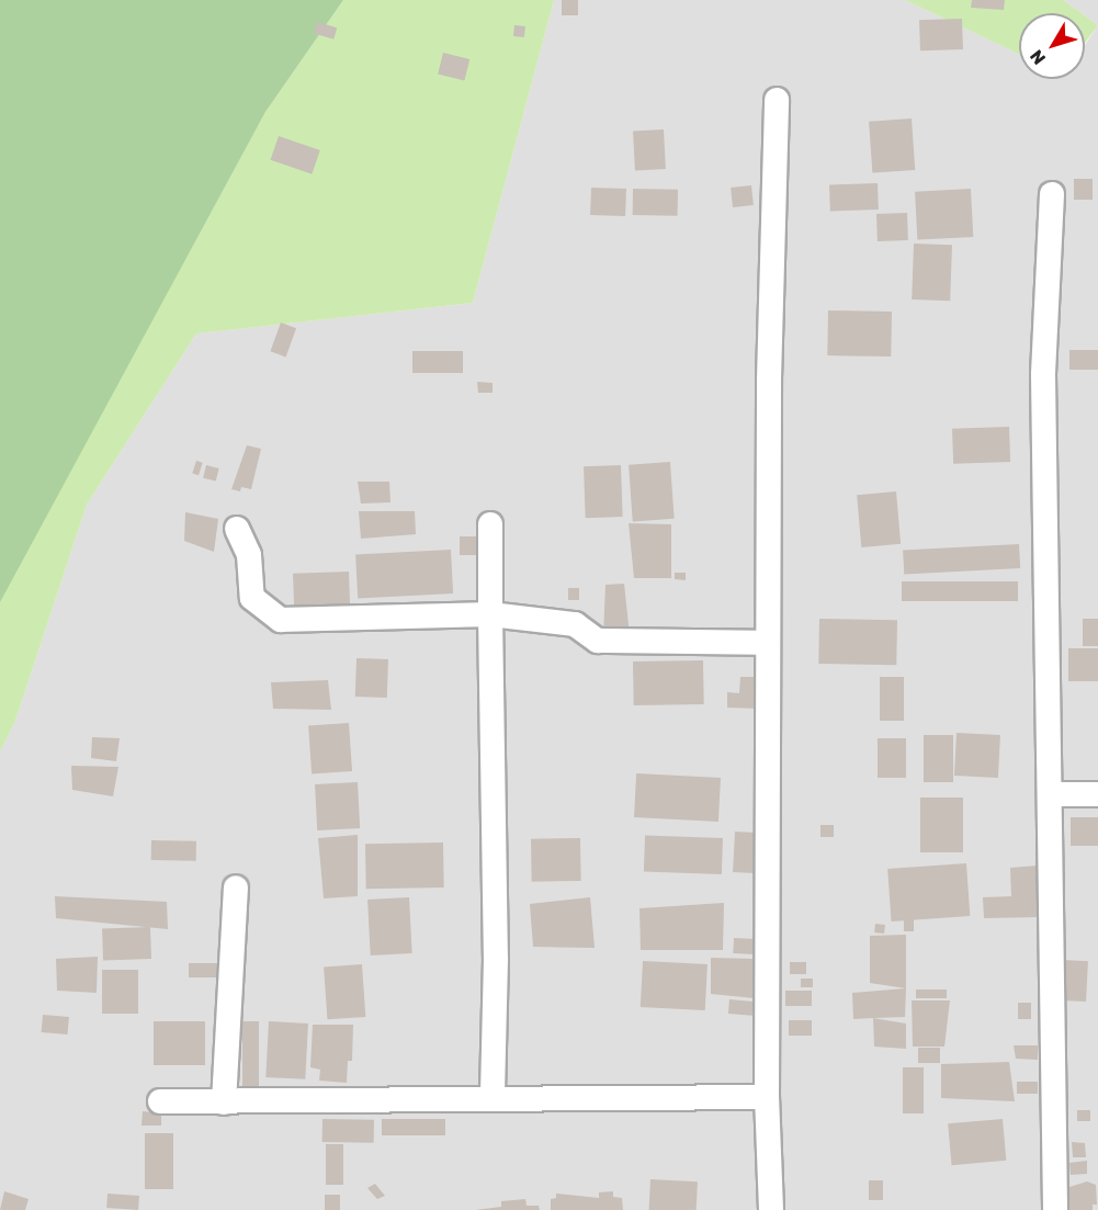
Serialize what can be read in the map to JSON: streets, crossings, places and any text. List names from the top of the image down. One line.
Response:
{"north":"bottom left"}
